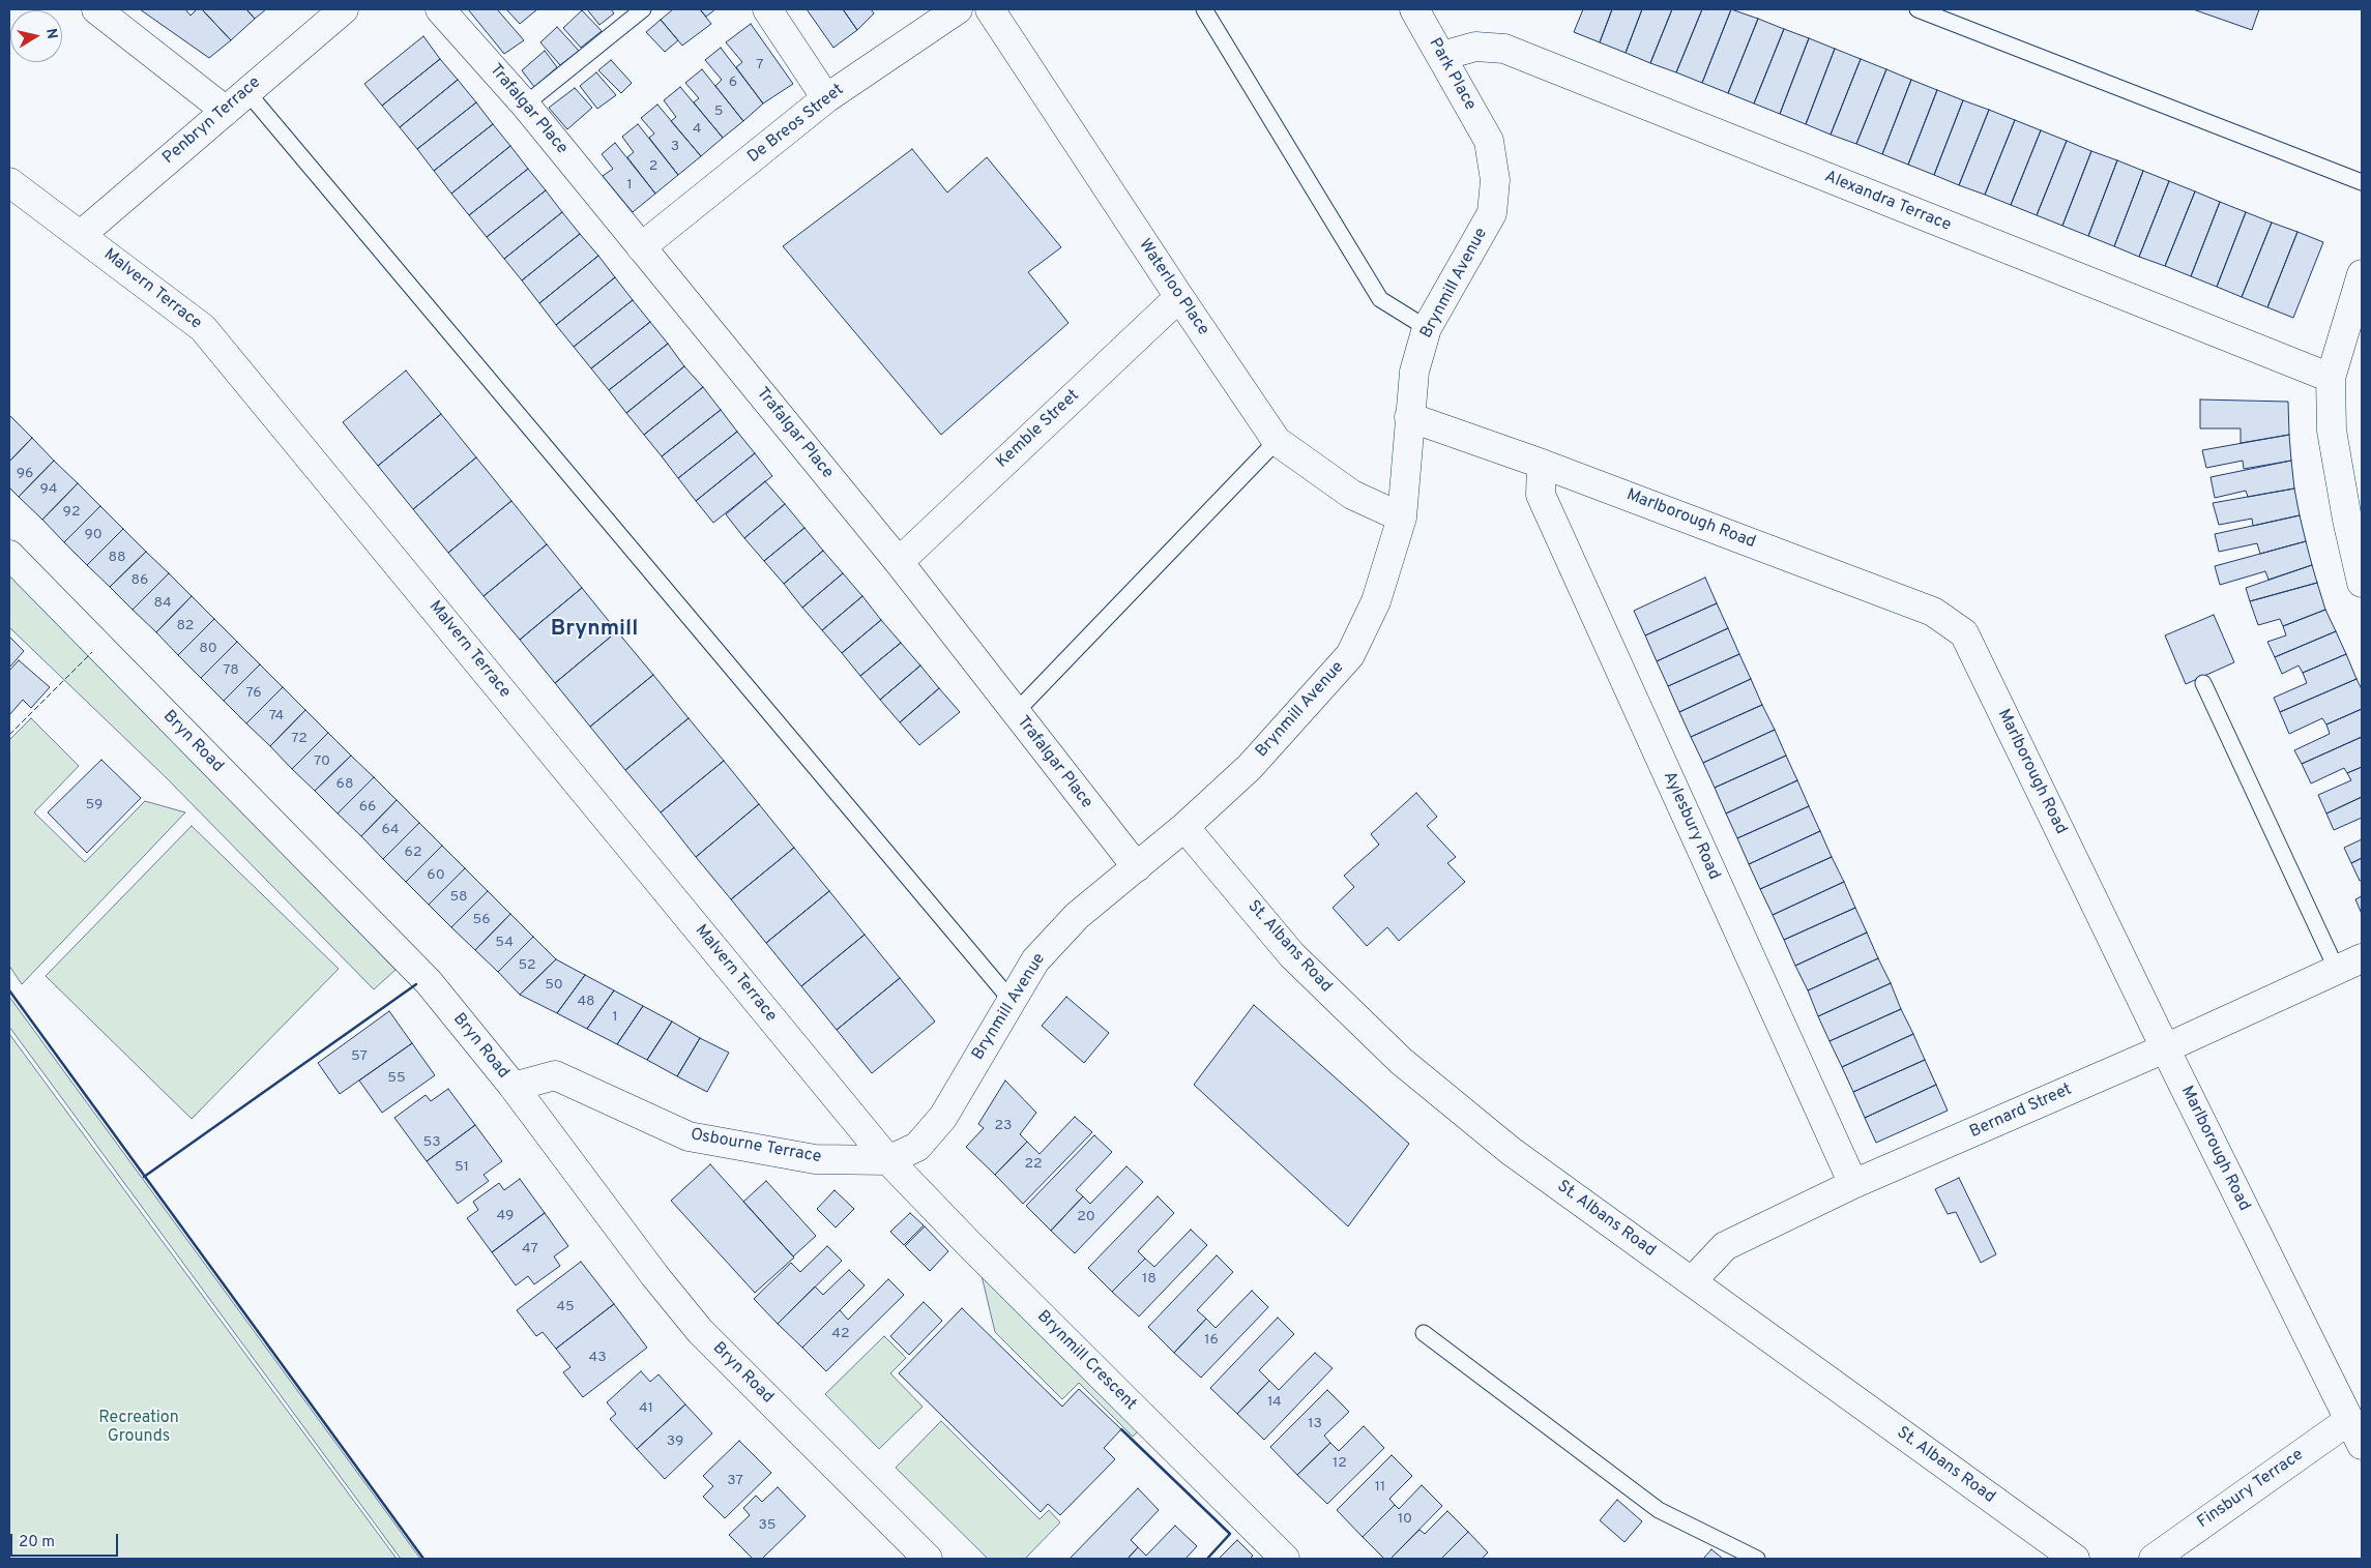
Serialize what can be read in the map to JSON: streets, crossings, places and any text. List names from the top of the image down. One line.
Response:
{"streets":{"street":["Park Place","Trafalgar Place","Penbryn Terrace","De Breos Street","Alexandra Terrace","Brynmill Avenue","Waterloo Place","Malvern Terrace","Kemble Street","Marlborough Road","Bryn Road","Aylesbury Road","St. Albans Road","Bernard Street","Osbourne Terrace","Brynmill Crescent","Finsbury Terrace"]},"crossings":[["Park Place","Alexandra Terrace"],["Park Place","Brynmill Avenue"],["Trafalgar Place","De Breos Street"],["Trafalgar Place","Brynmill Avenue"],["Trafalgar Place","Kemble Street"],["Penbryn Terrace","Malvern Terrace"],["Brynmill Avenue","Waterloo Place"],["Brynmill Avenue","Malvern Terrace"],["Brynmill Avenue","Marlborough Road"],["Brynmill Avenue","St. Albans Road"],["Brynmill Avenue","Osbourne Terrace"],["Brynmill Avenue","Brynmill Crescent"],["Waterloo Place","Kemble Street"],["Malvern Terrace","Osbourne Terrace"],["Malvern Terrace","Brynmill Crescent"],["Marlborough Road","Aylesbury Road"],["Marlborough Road","Bernard Street"],["Marlborough Road","Finsbury Terrace"],["Bryn Road","Osbourne Terrace"],["Aylesbury Road","Bernard Street"],["St. Albans Road","Bernard Street"],["Osbourne Terrace","Brynmill Crescent"]],"districts":["Brynmill"],"parks":["Recreation Grounds"],"house_numbers":["7","6","5","4","3","2","1","96","94","92","90","88","86","84","82","80","78","76","74","72","70","68","59","66","64","62","60","58","56","54","52","50","48","1","57","55","23","53","22","51","49","20","47","18","45","42","16","43","14","41","13","39","12","37","11","10","35"],"scale_bar":"20 m","north":"right"}
